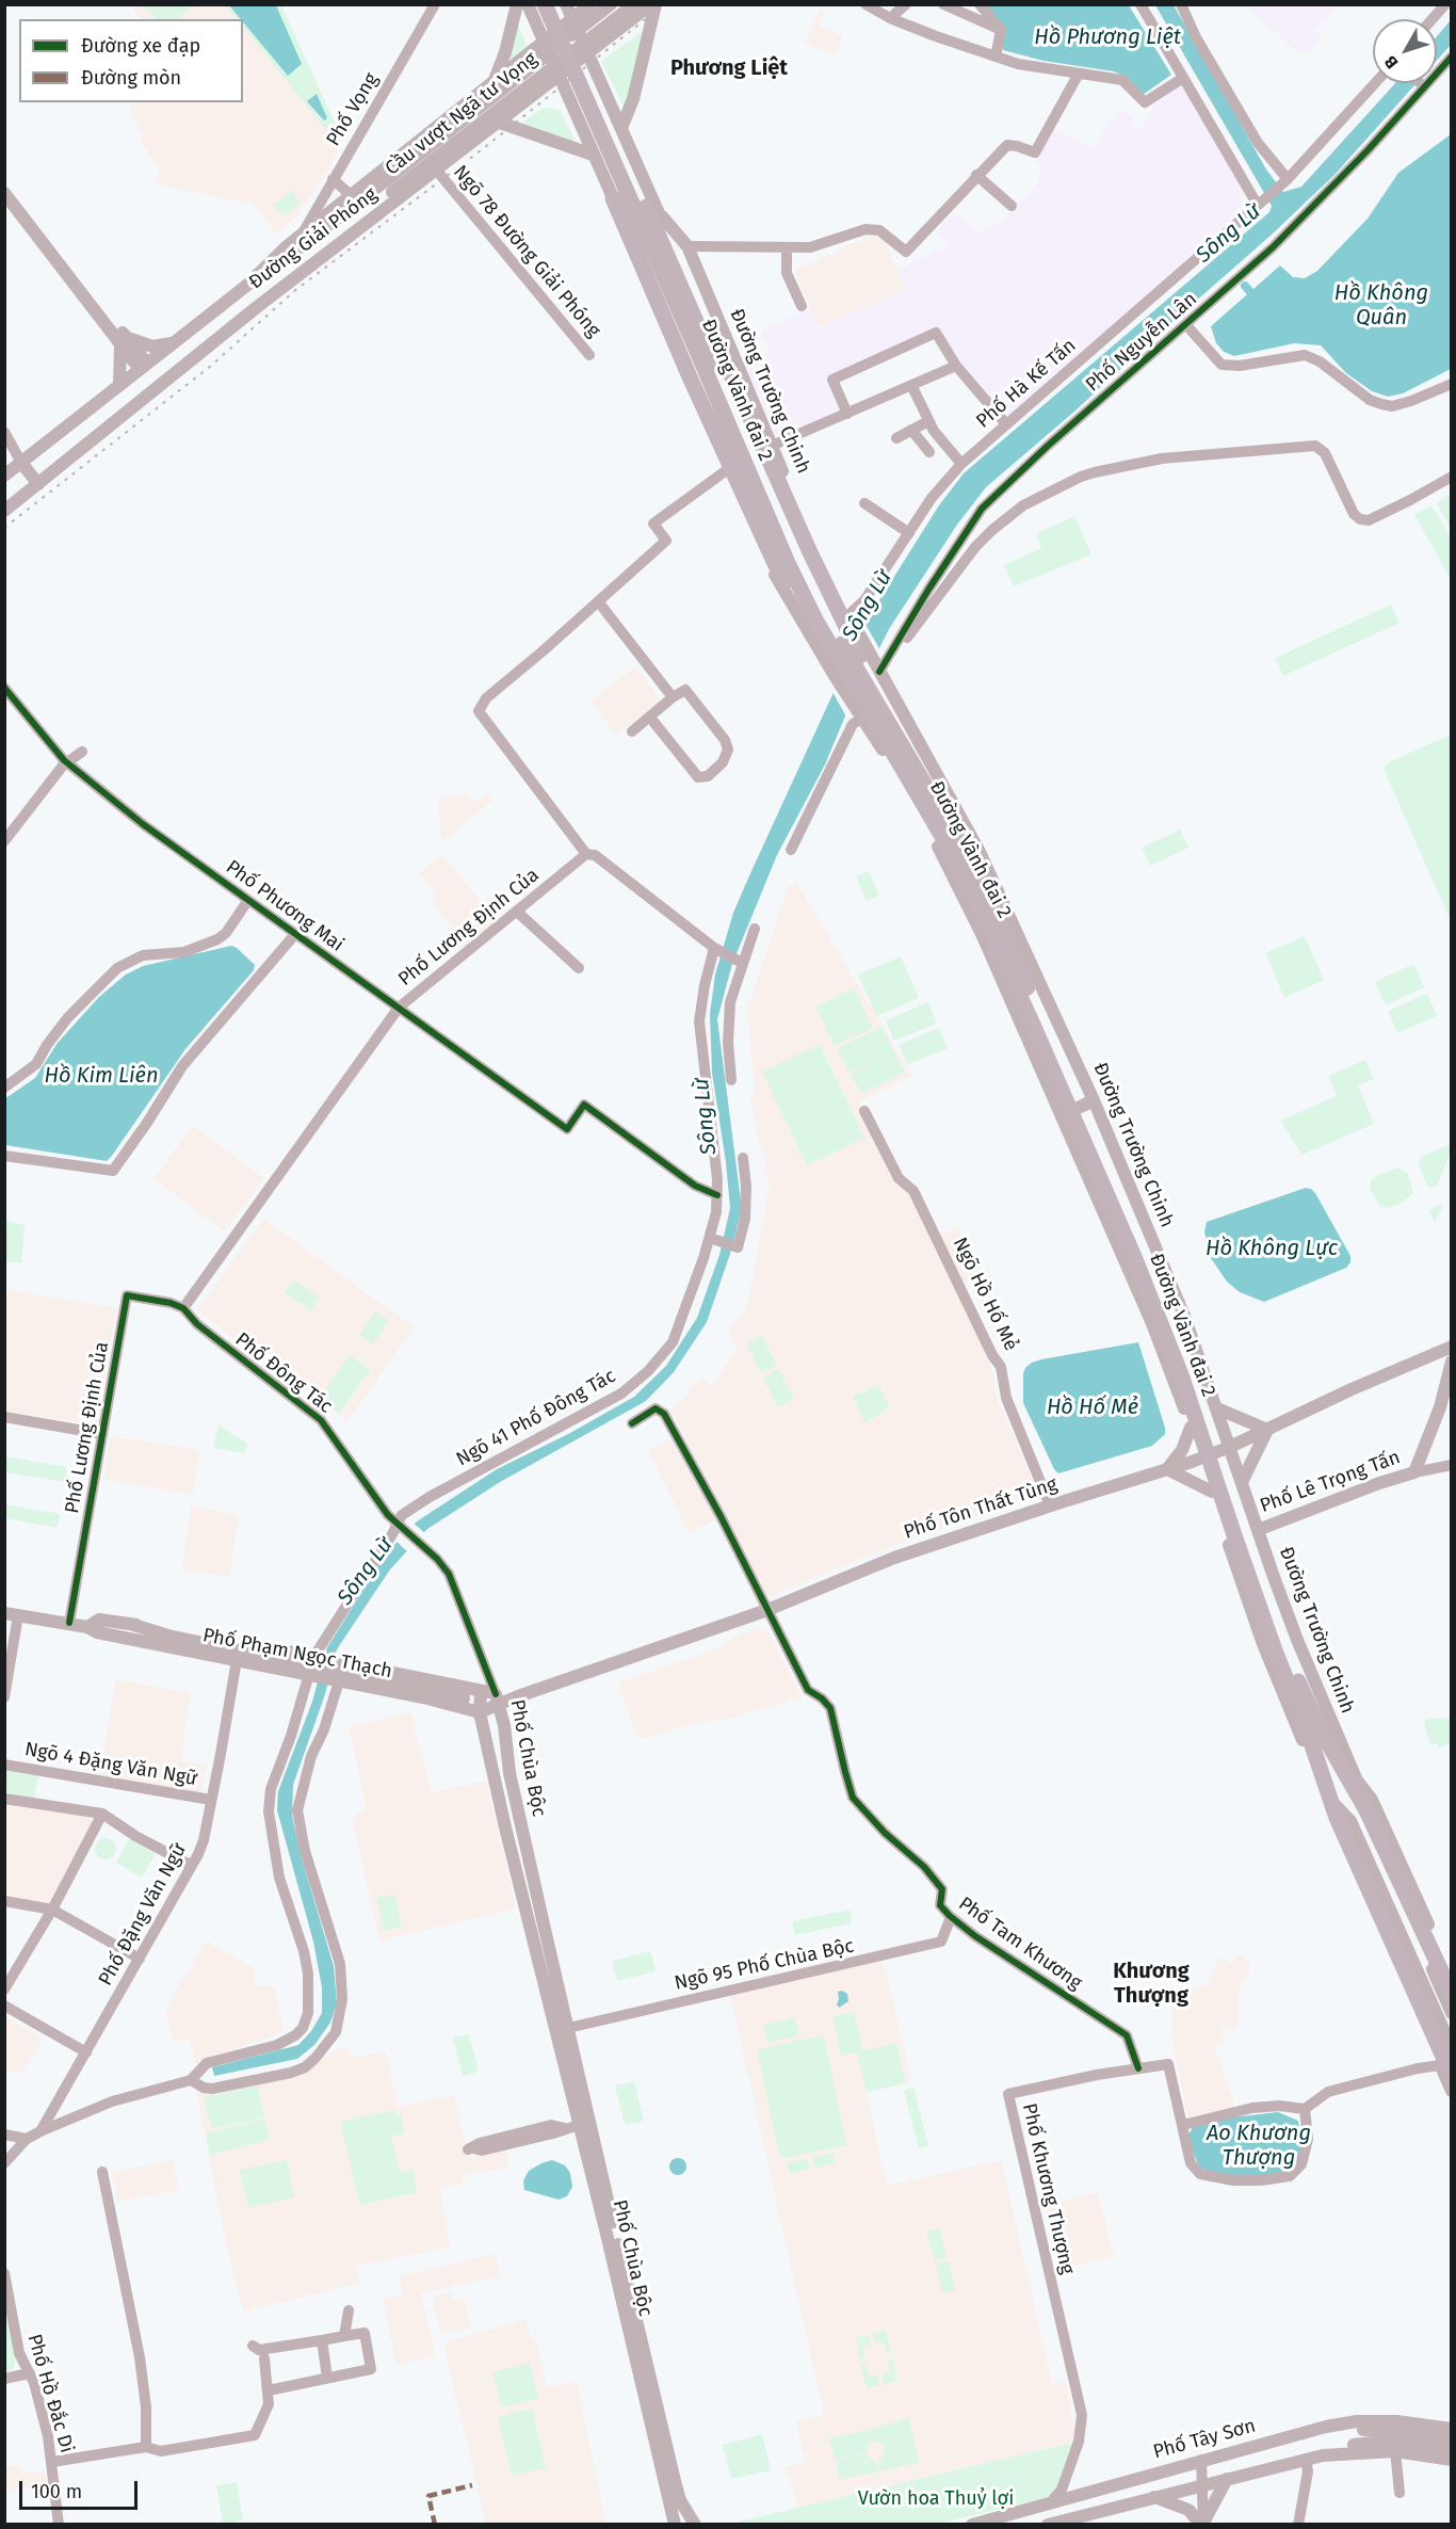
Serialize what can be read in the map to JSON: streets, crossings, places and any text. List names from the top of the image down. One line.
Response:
{"streets":{"highway":["Đường Vành đai 2"],"main road":["Cầu vượt Ngã tư Vọng","Đường Giải Phóng","Đường Trường Chinh","Phố Lê Trọng Tấn","Phố Tôn Thất Tùng","Phố Phạm Ngọc Thạch","Phố Chùa Bộc","Phố Tây Sơn"],"street":["Phố Vọng","Ngõ 78 Đường Giải Phóng","Phố Nguyễn Lân","Phố Hà Kế Tấn","Phố Phương Mai","Phố Lương Định Của","Ngõ Hồ Hố Mẻ","Phố Đông Tác","Ngõ 41 Phố Đông Tác","Ngõ 4 Đặng Văn Ngữ","Phố Đặng Văn Ngữ","Phố Tam Khương","Ngõ 95 Phố Chùa Bộc","Phố Khương Thượng","Phố Hồ Đắc Di"]},"crossings":[["Phố Vọng","Đường Giải Phóng"],["Cầu vượt Ngã tư Vọng","Đường Giải Phóng"],["Đường Giải Phóng","Ngõ 78 Đường Giải Phóng"],["Đường Giải Phóng","Đường Trường Chinh"],["Phố Nguyễn Lân","Đường Trường Chinh"],["Phố Hà Kế Tấn","Đường Trường Chinh"],["Đường Trường Chinh","Phố Lê Trọng Tấn"],["Đường Trường Chinh","Phố Tôn Thất Tùng"],["Phố Phương Mai","Phố Lương Định Của"],["Phố Phương Mai","Ngõ 41 Phố Đông Tác"],["Phố Lương Định Của","Phố Đông Tác"],["Phố Lương Định Của","Phố Phạm Ngọc Thạch"],["Ngõ Hồ Hố Mẻ","Phố Tôn Thất Tùng"],["Phố Đông Tác","Ngõ 41 Phố Đông Tác"],["Phố Đông Tác","Phố Tôn Thất Tùng"],["Phố Đông Tác","Phố Chùa Bộc"],["Ngõ 41 Phố Đông Tác","Phố Phạm Ngọc Thạch"],["Phố Tôn Thất Tùng","Phố Chùa Bộc"],["Phố Tôn Thất Tùng","Phố Tam Khương"],["Phố Phạm Ngọc Thạch","Phố Chùa Bộc"],["Phố Phạm Ngọc Thạch","Phố Đặng Văn Ngữ"],["Phố Chùa Bộc","Ngõ 95 Phố Chùa Bộc"],["Ngõ 4 Đặng Văn Ngữ","Phố Đặng Văn Ngữ"],["Phố Tam Khương","Ngõ 95 Phố Chùa Bộc"],["Phố Tam Khương","Phố Khương Thượng"],["Phố Khương Thượng","Phố Tây Sơn"]],"districts":["Phương Liệt","Khương Thượng"],"water":["Hồ Phương Liệt","Sông Lừ","Hồ Không Quân","Hồ Kim Liên","Hồ Không Lực","Hồ Hố Mẻ","Ao Khương Thượng"],"parks":["Vườn hoa Thuỷ lợi"],"legend":["Đường xe đạp","Đường mòn"],"scale_bar":"100 m","north":"bottom left"}
